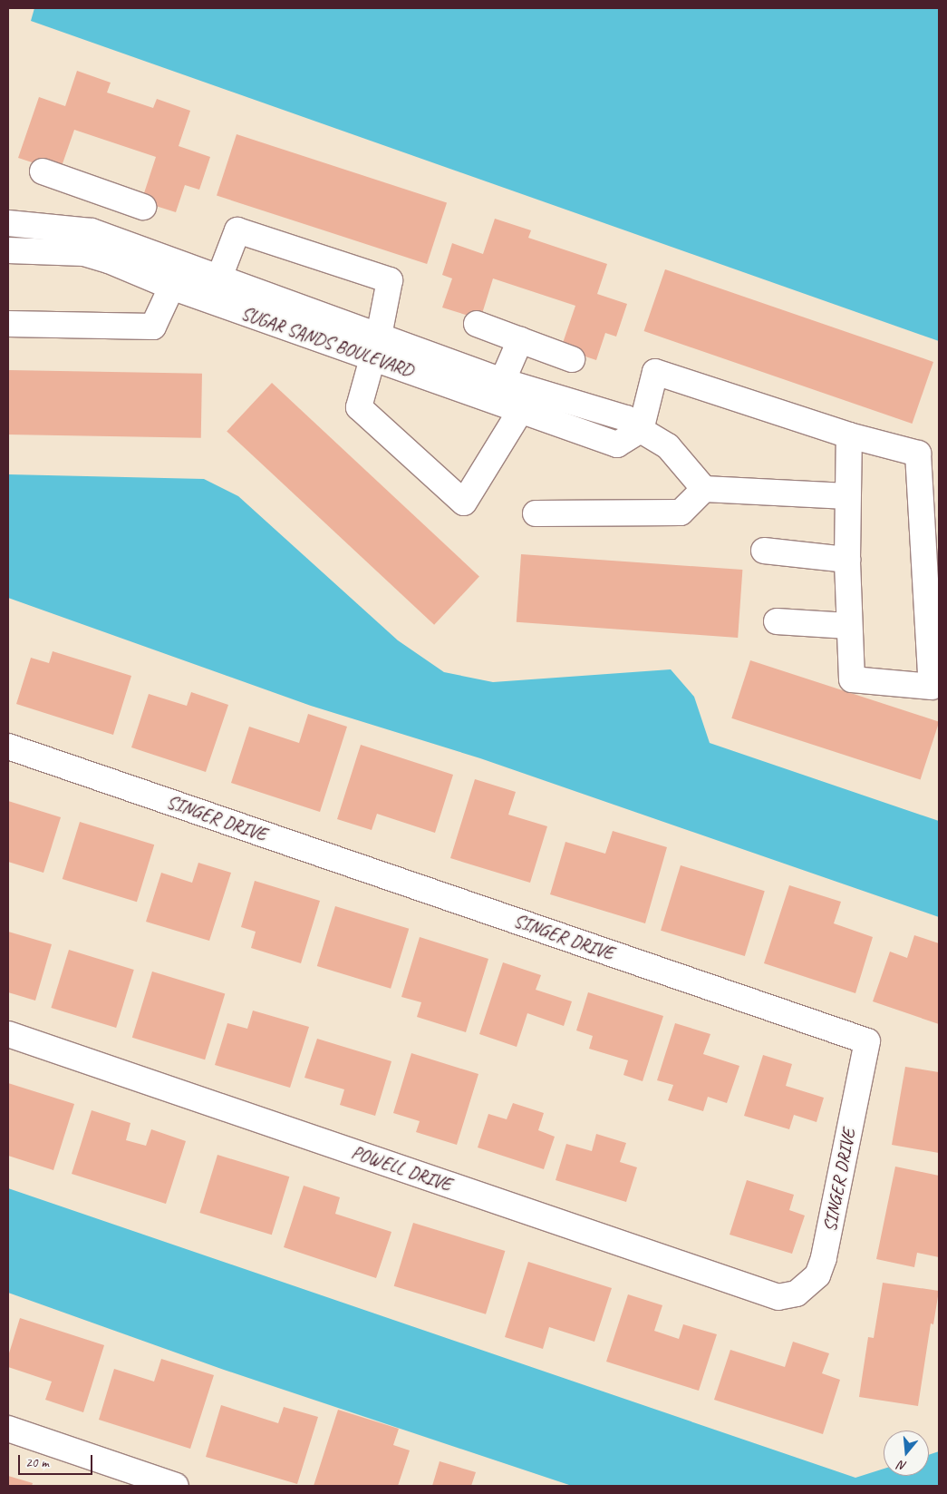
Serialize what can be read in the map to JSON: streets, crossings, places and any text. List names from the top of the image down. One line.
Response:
{"streets":{"street":["SUGAR SANDS BOULEVARD","SINGER DRIVE","POWELL DRIVE"]},"crossings":[["SINGER DRIVE","POWELL DRIVE"]],"scale_bar":"20 m","north":"bottom"}
